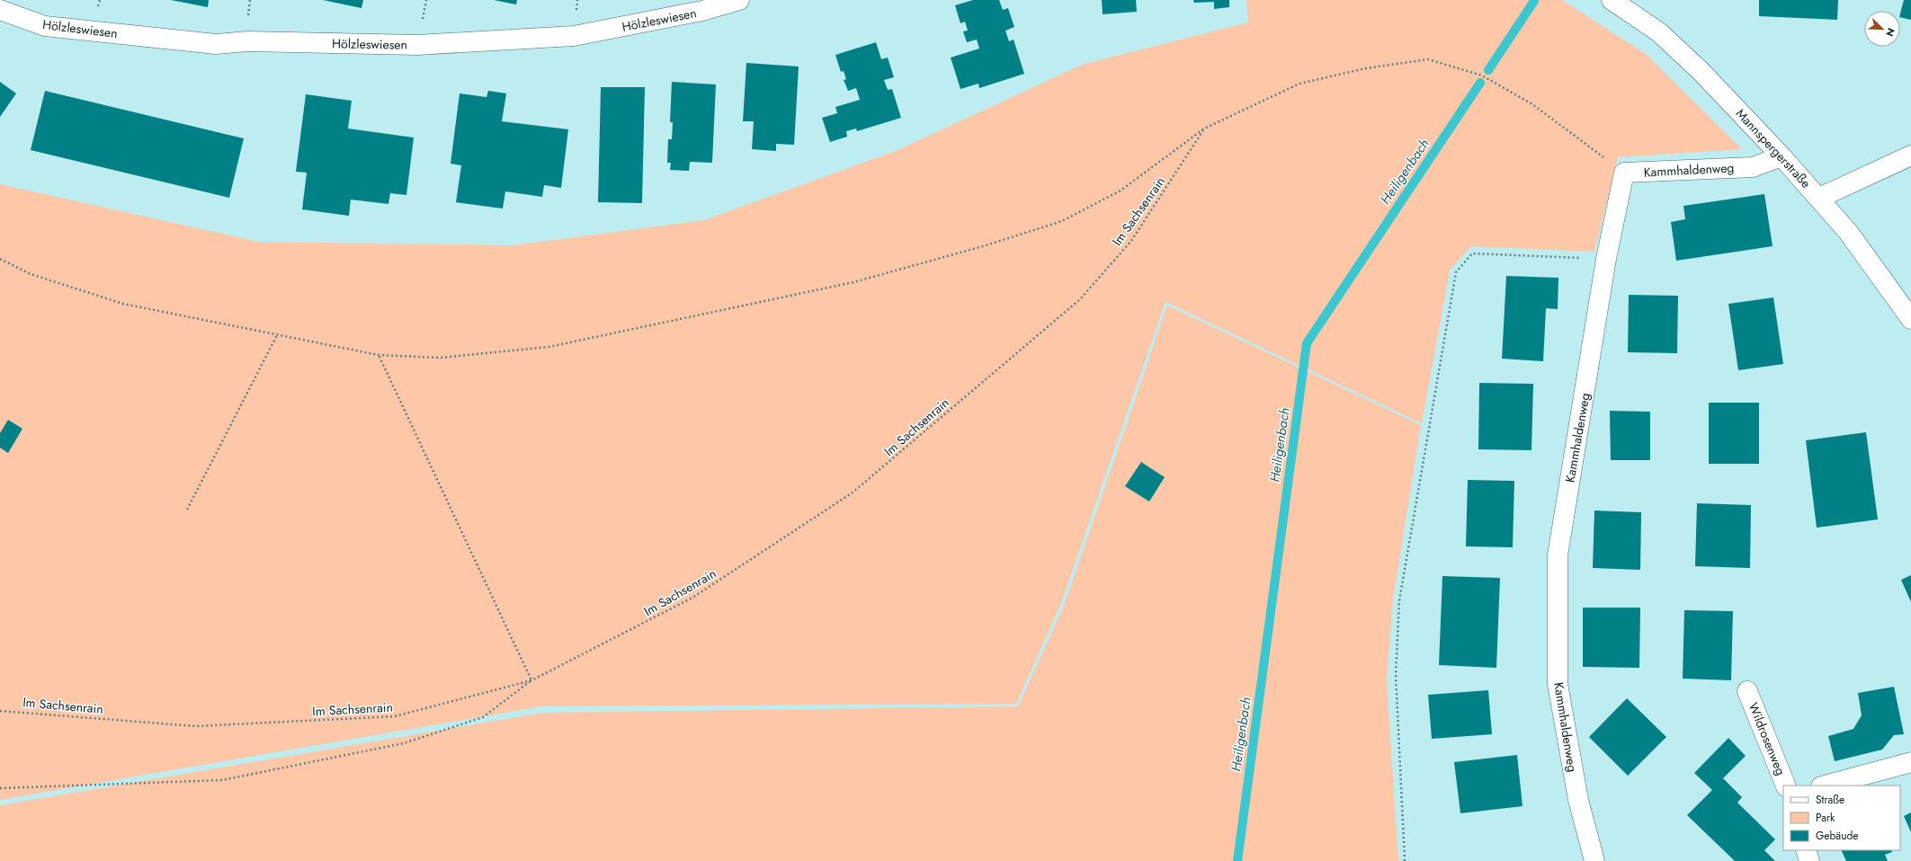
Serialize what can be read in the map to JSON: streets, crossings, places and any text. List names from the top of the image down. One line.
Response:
{"streets":{"street":["Hölzleswiesen","Mannspergerstraße","Kammhaldenweg","Wildrosenweg"],"path":["Im Sachsenrain"]},"crossings":[["Mannspergerstraße","Kammhaldenweg"]],"water":["Heiligenbach"],"legend":["Straße","Park","Gebäude"],"north":"bottom right"}
